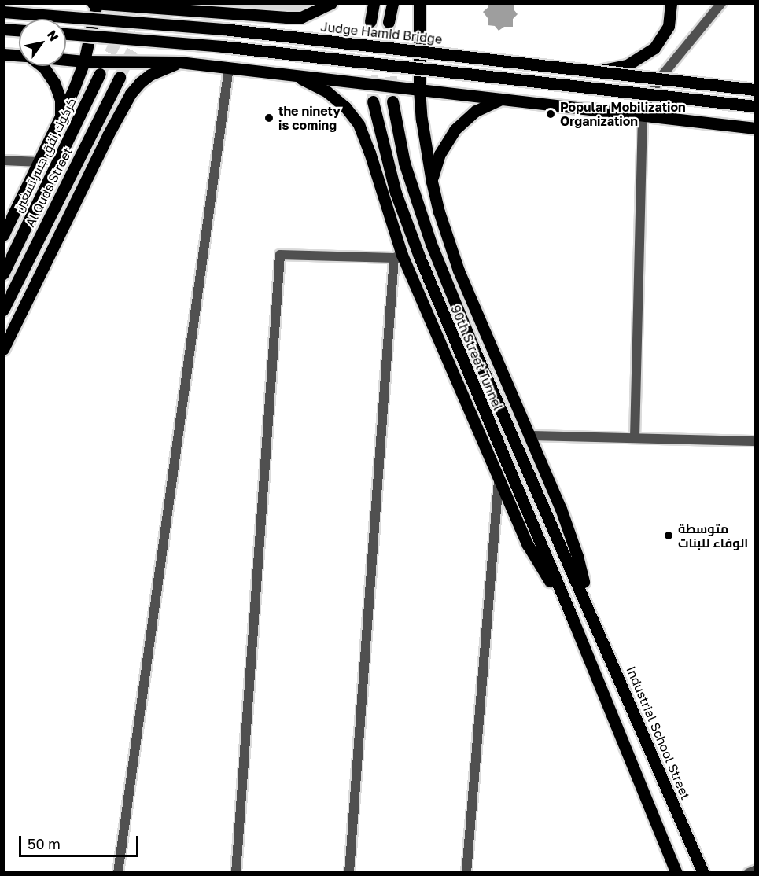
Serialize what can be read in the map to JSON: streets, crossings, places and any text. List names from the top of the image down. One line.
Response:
{"streets":{"main road":["Judge Hamid Bridge","كركوك,نفق جسر تسعين","Al Quds Street","90th Street Tunnel","Industrial School Street"]},"crossings":[["90th Street Tunnel","Industrial School Street"]],"places":["Popular Mobilization Organization","the ninety is coming","متوسطة الوفاء للبنات"],"scale_bar":"50 m","north":"top right"}
